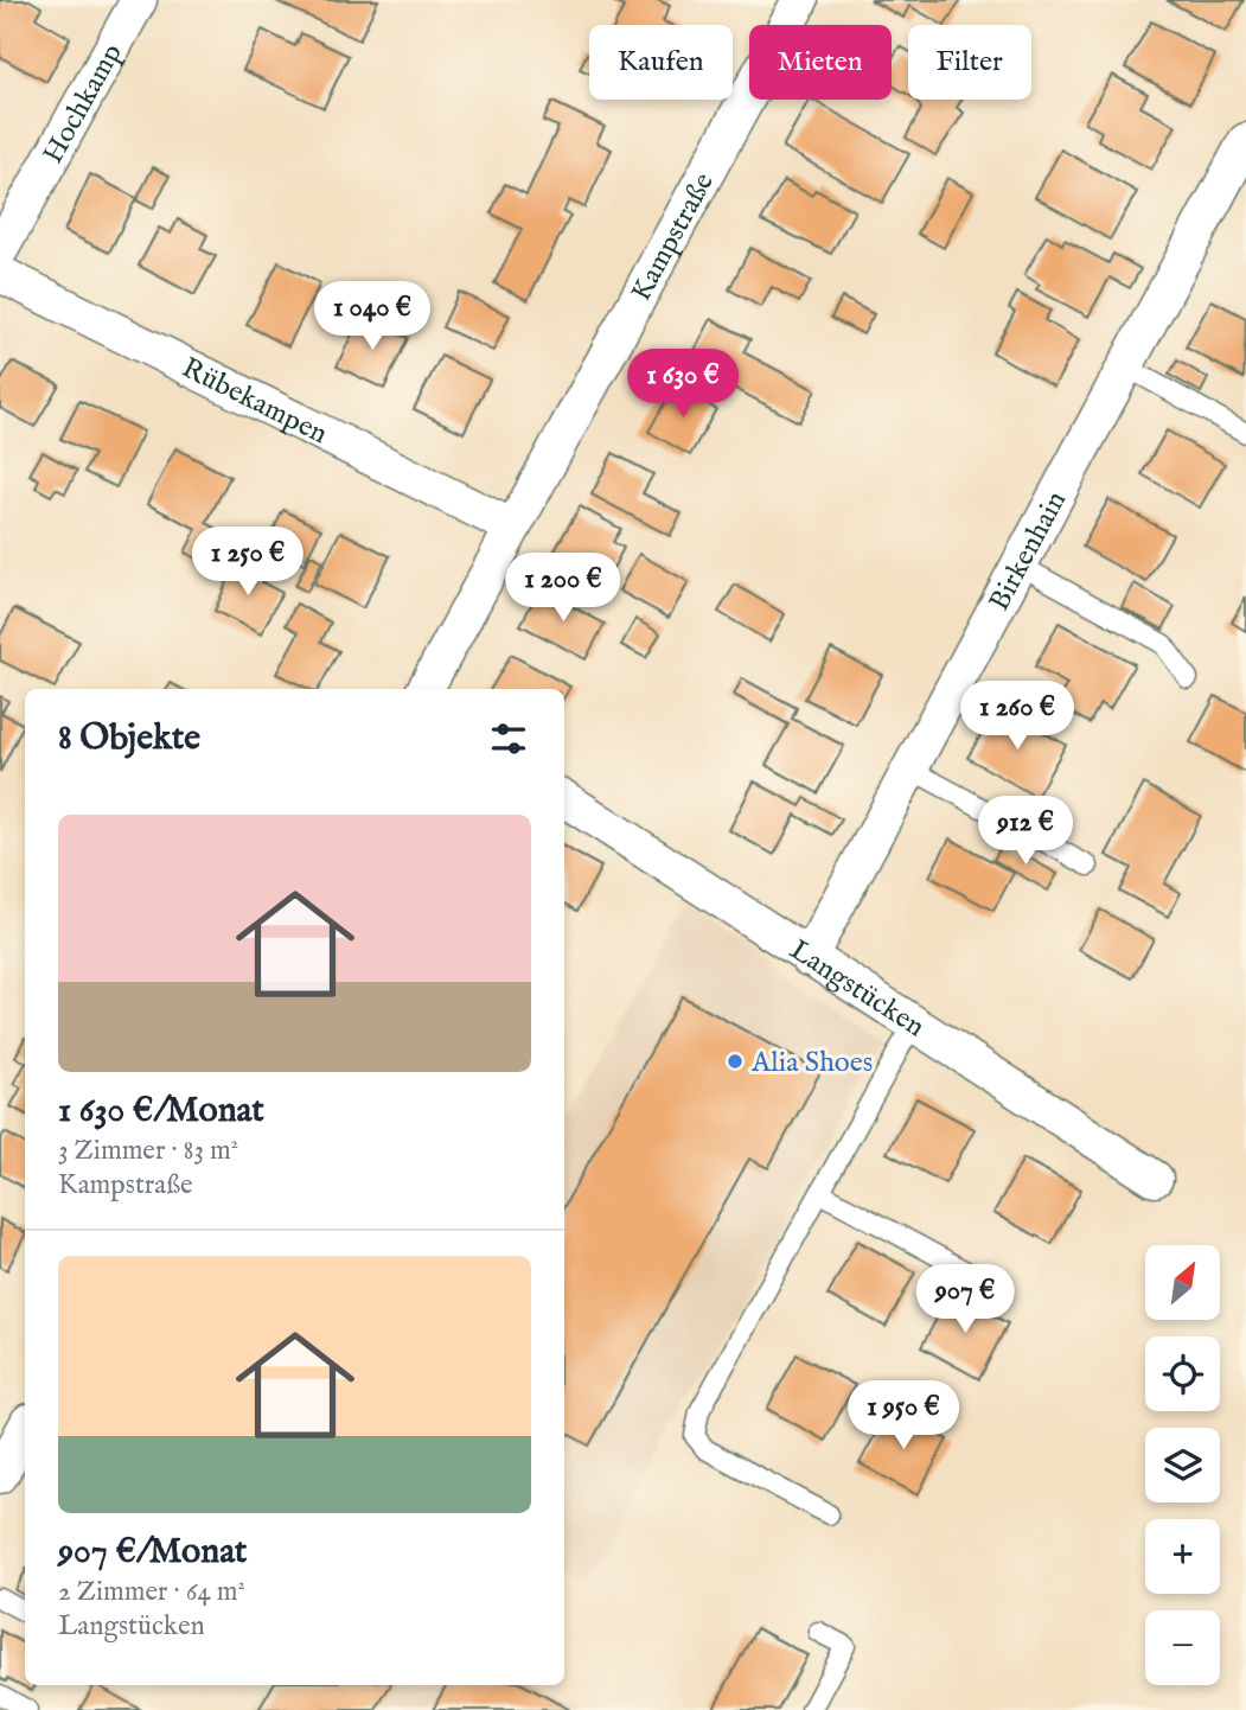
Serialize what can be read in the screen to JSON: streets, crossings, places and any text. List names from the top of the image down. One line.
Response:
{"streets":{"street":["Hochkamp","Kampstraße","Rübekampen","Birkenhain","Langstücken"]},"crossings":[["Kampstraße","Rübekampen"],["Birkenhain","Langstücken"]],"places":["Alia Shoes"],"north":"top right","page":{"chip":["Kaufen","Mieten","Filter"],"price":["1 040 €","1 630 €","1 250 €","1 200 €","1 260 €","912 €","907 €","1 950 €"],"heading":"8 Objekte","list":[{"name":"1 630 €/Monat","note":"3 Zimmer · 83 m² · Kampstraße"},{"name":"907 €/Monat","note":"2 Zimmer · 64 m² · Langstücken"}],"map_buttons":["+","−"]}}
